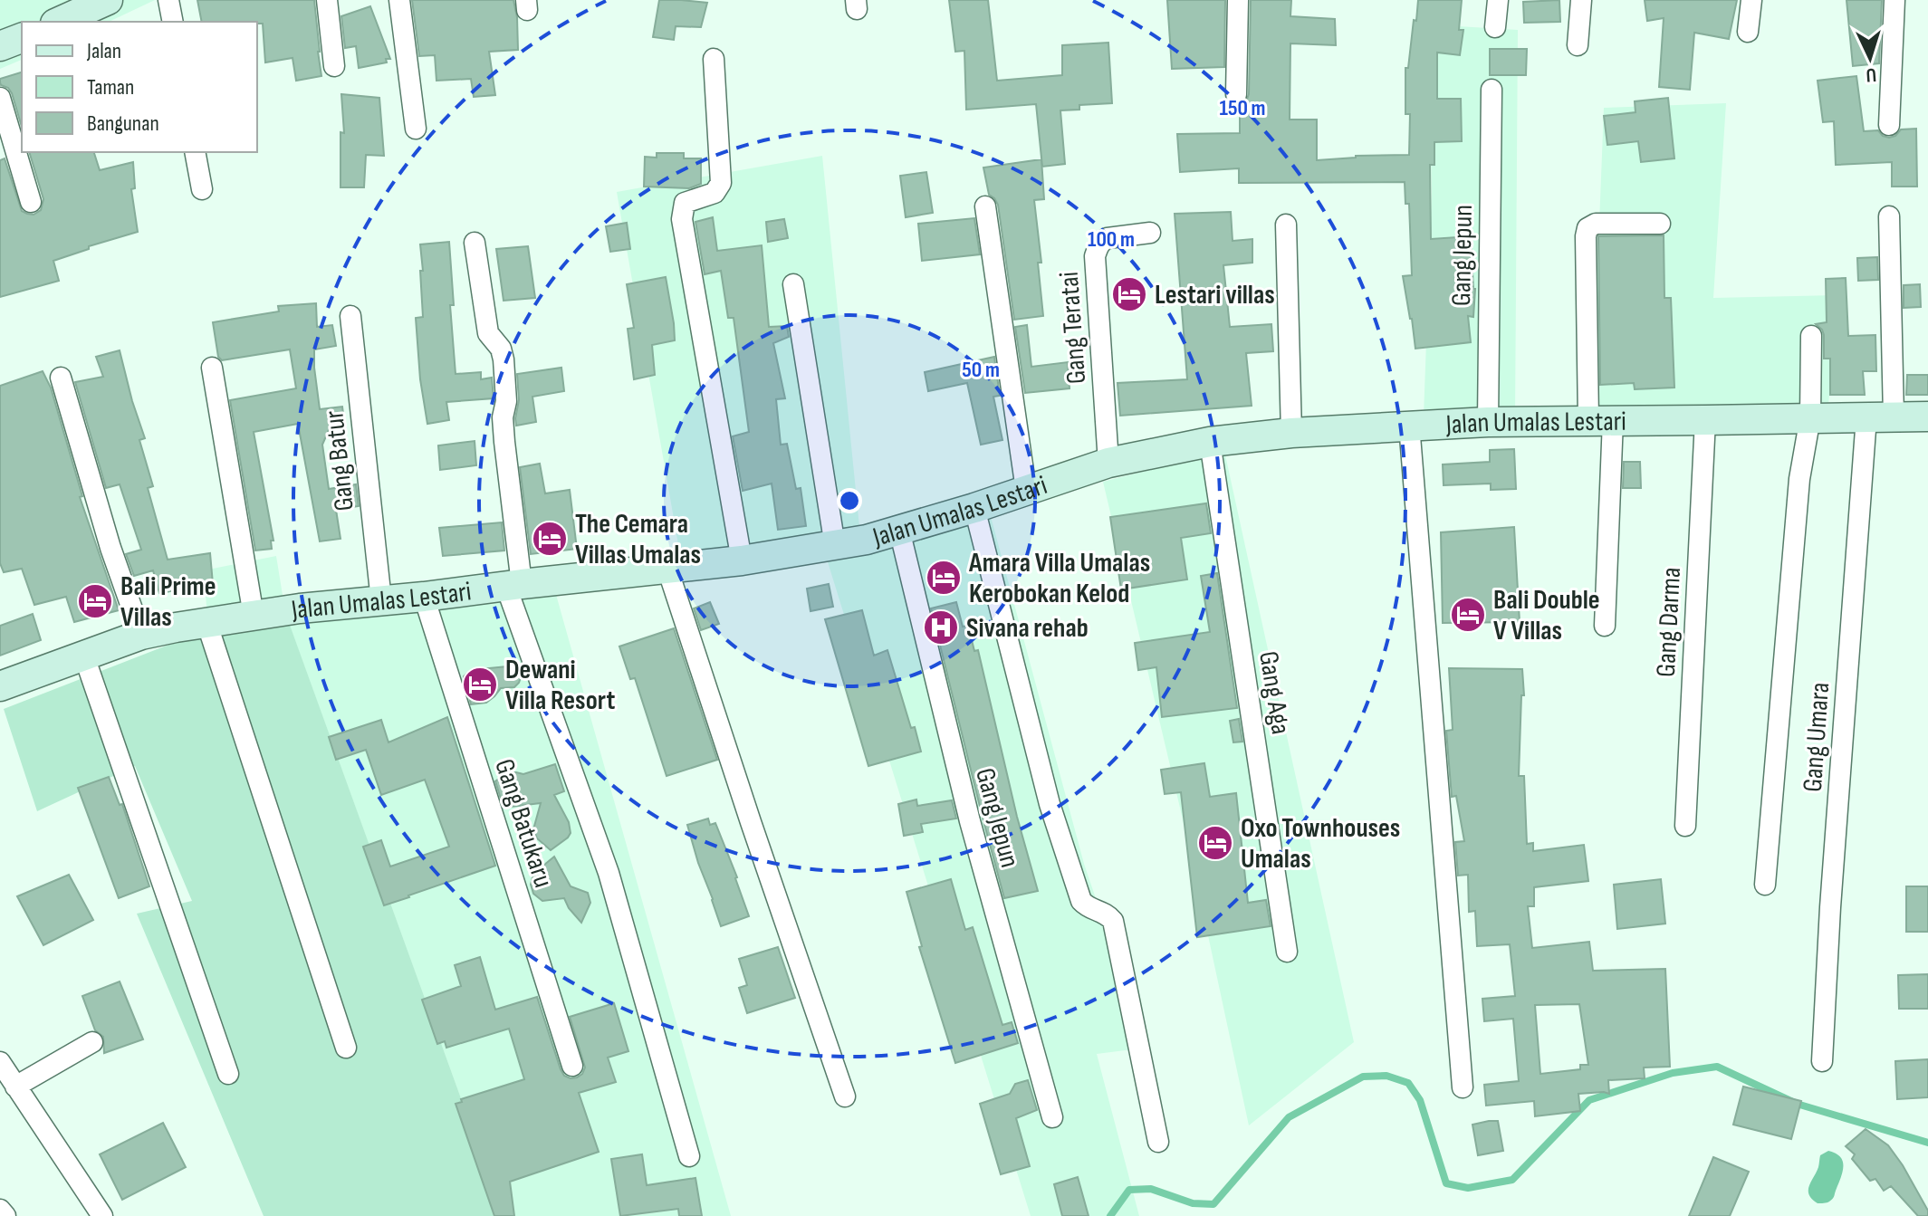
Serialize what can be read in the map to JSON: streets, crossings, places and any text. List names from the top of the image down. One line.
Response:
{"streets":{"street":["Gang Jepun","Gang Teratai","Jalan Umalas Lestari","Gang Batur","Gang Darma","Gang Aga","Gang Umara","Gang Batukaru"]},"crossings":[["Gang Jepun","Jalan Umalas Lestari"],["Gang Teratai","Jalan Umalas Lestari"],["Jalan Umalas Lestari","Gang Batur"],["Jalan Umalas Lestari","Gang Darma"],["Jalan Umalas Lestari","Gang Aga"],["Jalan Umalas Lestari","Gang Umara"],["Jalan Umalas Lestari","Gang Batukaru"]],"places":{"hotel":["Lestari villas","The Cemara Villas Umalas","Amara Villa Umalas Kerobokan Kelod","Bali Prime Villas","Bali Double V Villas","Dewani Villa Resort","Oxo Townhouses Umalas"],"hospital":["Sivana rehab"]},"legend":["Jalan","Taman","Bangunan"],"north":"bottom","rings":["150 m","100 m","50 m"]}
